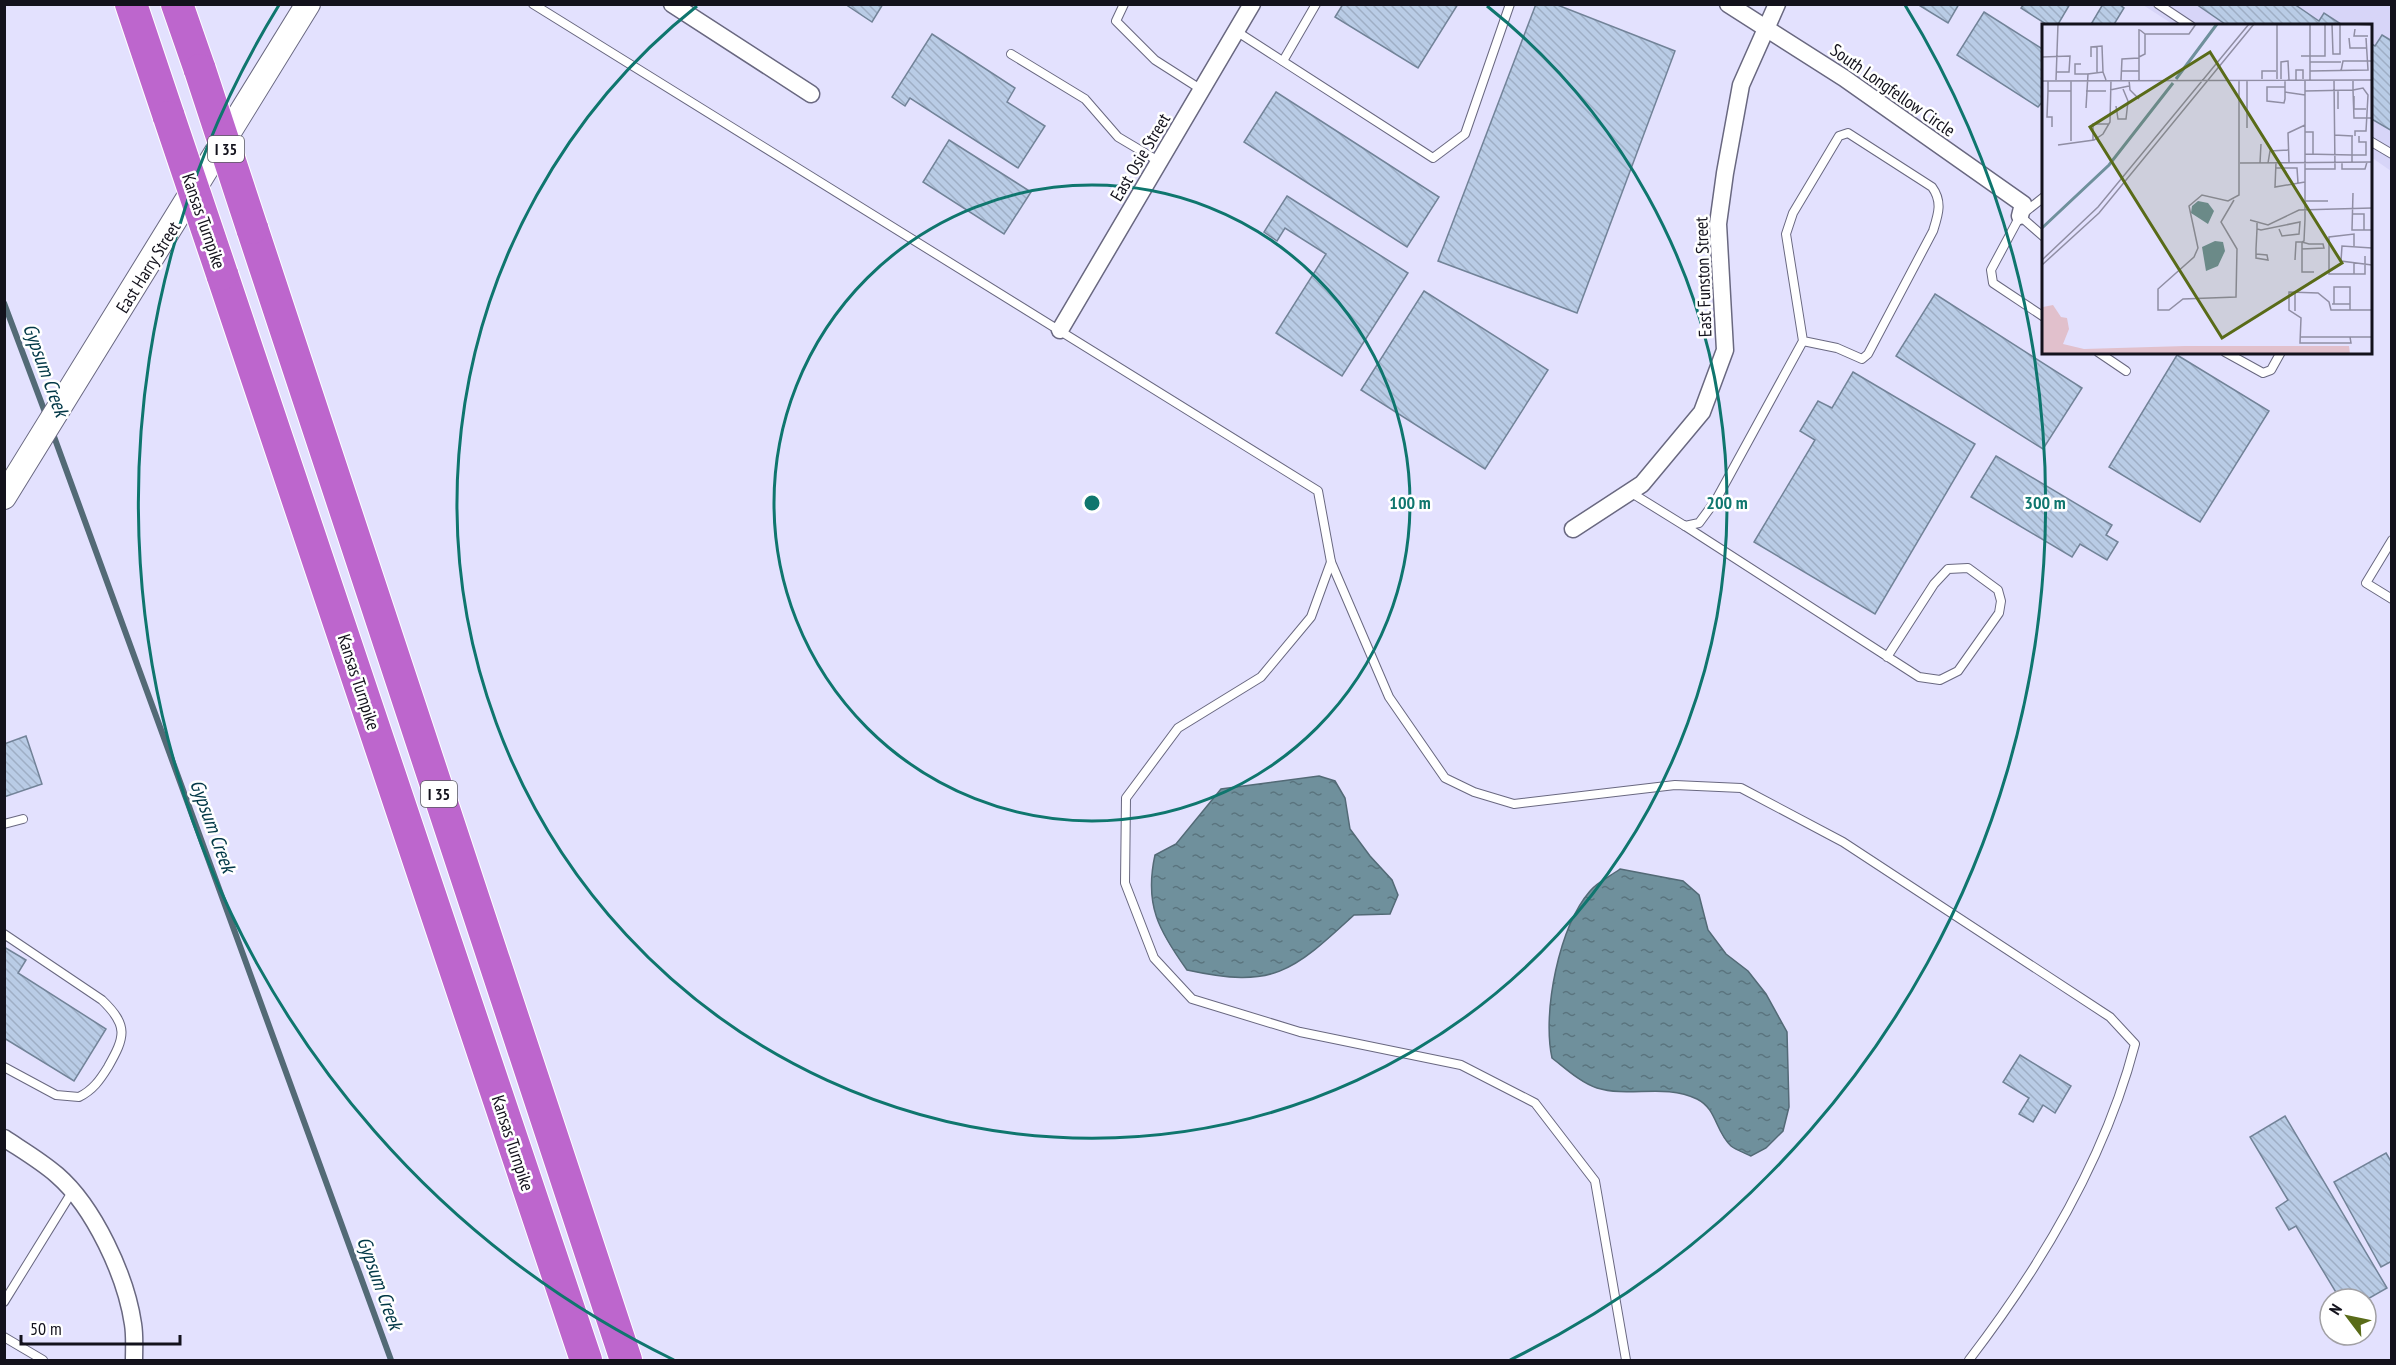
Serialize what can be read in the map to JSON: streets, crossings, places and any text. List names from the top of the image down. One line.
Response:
{"streets":{"highway":["I 35","Kansas Turnpike"],"main road":["East Harry Street"],"street":["South Longfellow Circle","East Osie Street","East Funston Street"]},"crossings":[["South Longfellow Circle","East Funston Street"]],"water":["Gypsum Creek"],"scale_bar":"50 m","north":"top left","rings":["100 m","200 m","300 m"]}
